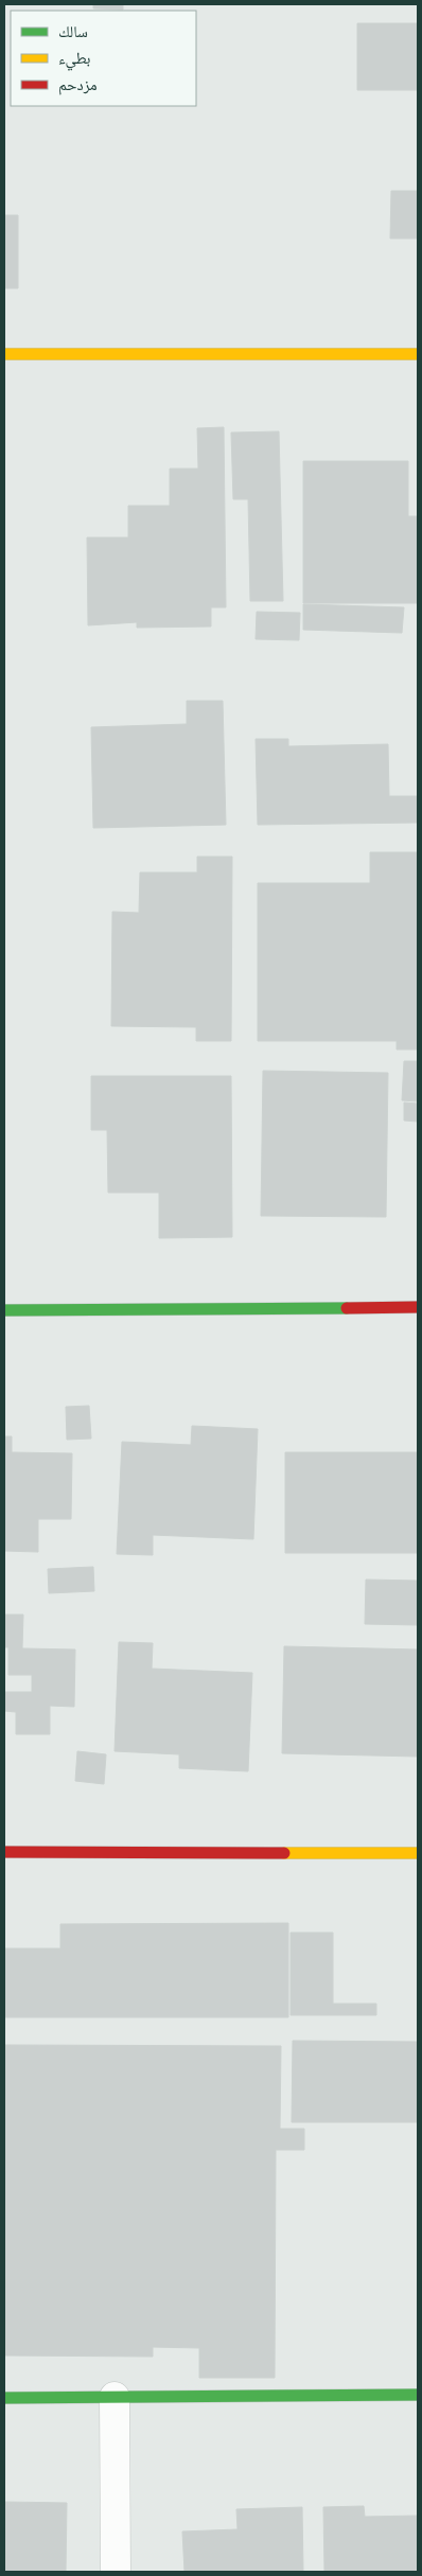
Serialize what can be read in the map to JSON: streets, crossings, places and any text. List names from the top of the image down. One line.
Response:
{"legend":["سالك","بطيء","مزدحم"]}
